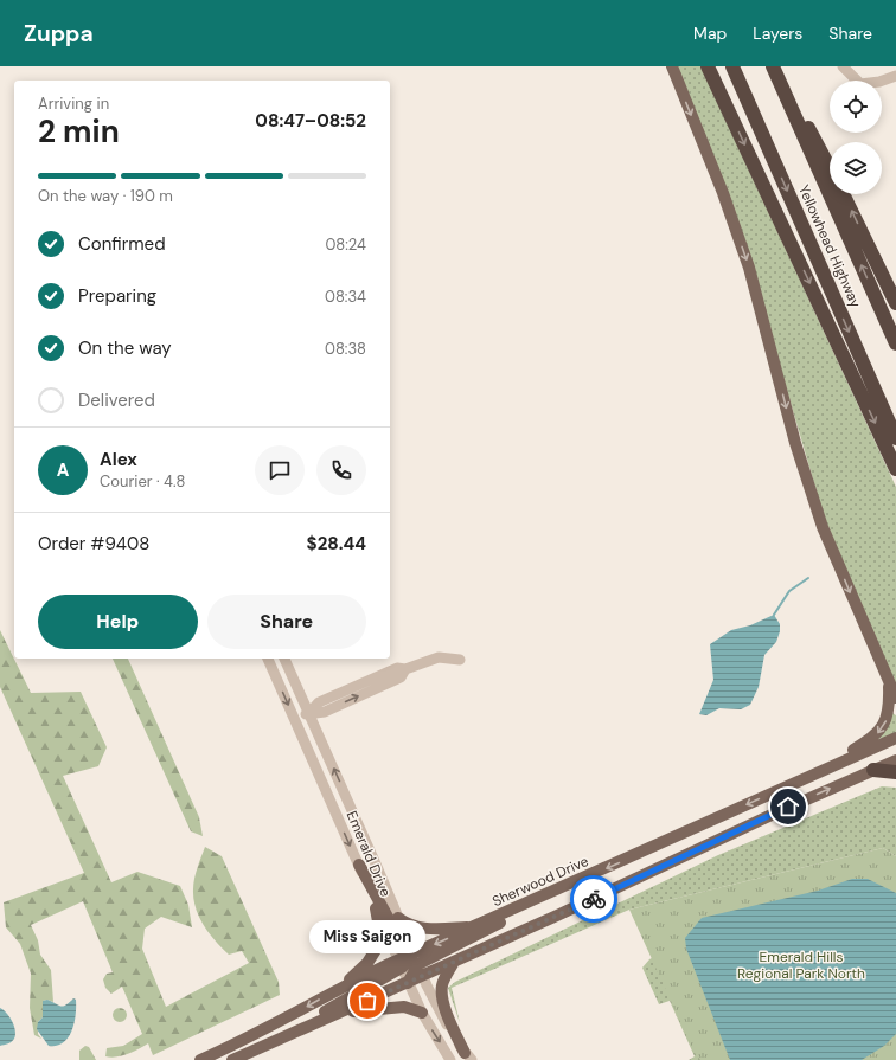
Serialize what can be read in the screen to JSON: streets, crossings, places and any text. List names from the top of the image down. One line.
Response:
{"streets":{"highway":["Yellowhead Highway"],"main road":["Sherwood Drive"],"street":["Emerald Drive"]},"crossings":[["Emerald Drive","Sherwood Drive"]],"parks":["Emerald Hills Regional Park North"],"places":["Miss Saigon"],"page":{"header":"Zuppa","nav":["Map","Layers","Share"],"heading":["2 min","Arriving in","08:47–08:52"],"panel":["Alex","Courier · 4.8","Order #9408","$28.44"],"bar":"On the way · 190 m","list":[["Confirmed","08:24"],["Preparing","08:34"],["On the way","08:38"],"Delivered"],"round":"A","buttons":["Help","Share"],"bubble":"Miss Saigon"}}
